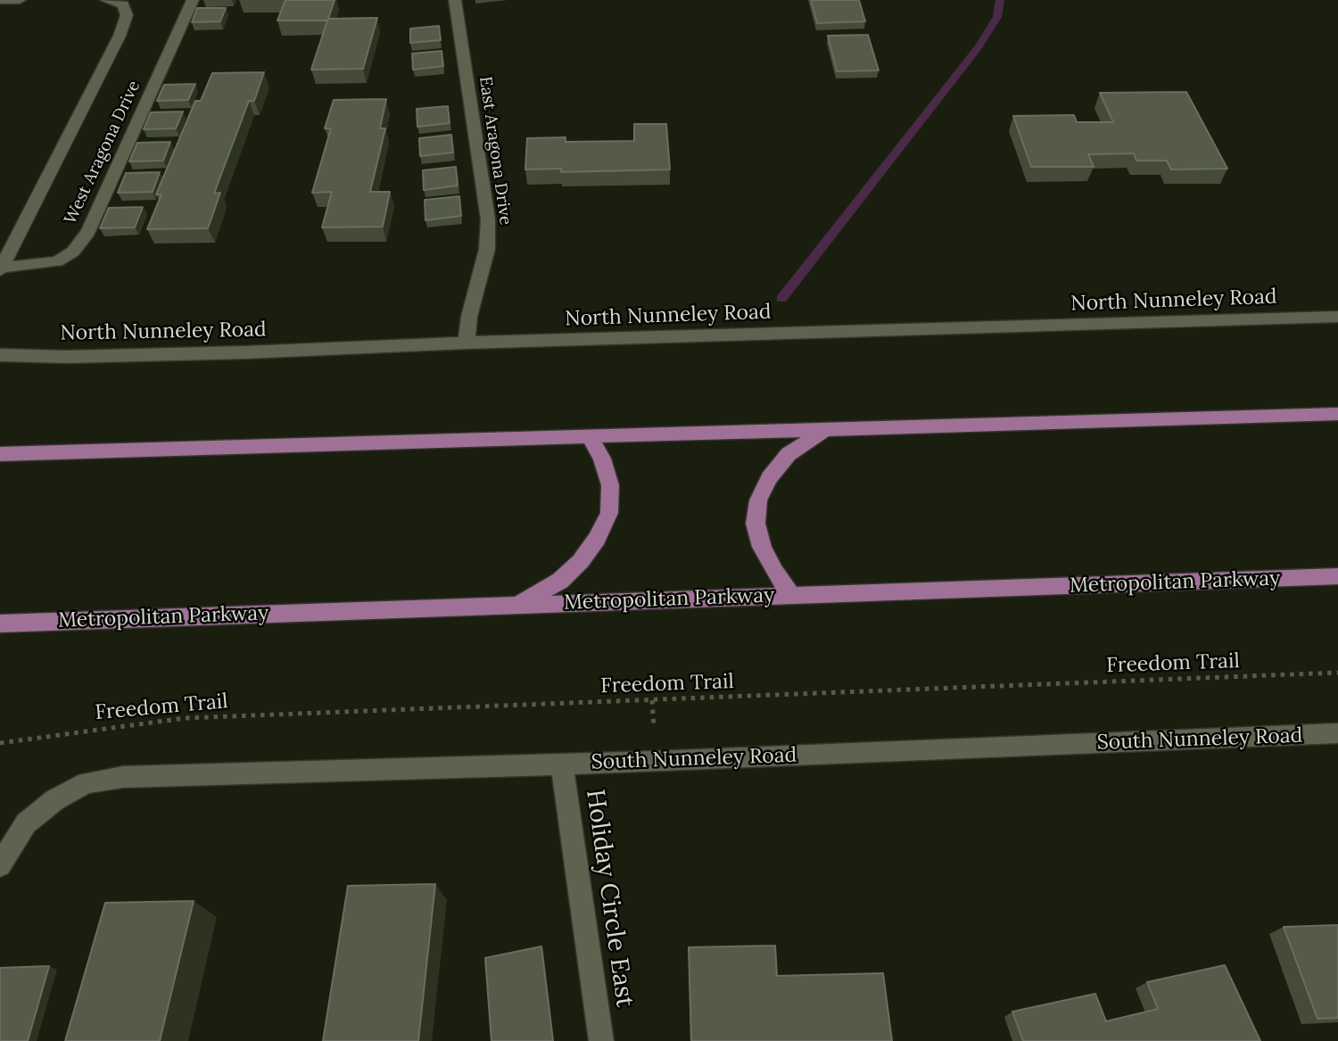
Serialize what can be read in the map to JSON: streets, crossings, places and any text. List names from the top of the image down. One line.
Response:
{"streets":{"main road":["Metropolitan Parkway"],"street":["East Aragona Drive","West Aragona Drive","North Nunneley Road","South Nunneley Road","Holiday Circle East"],"path":["Freedom Trail"]},"crossings":[["East Aragona Drive","North Nunneley Road"],["South Nunneley Road","Holiday Circle East"]]}
